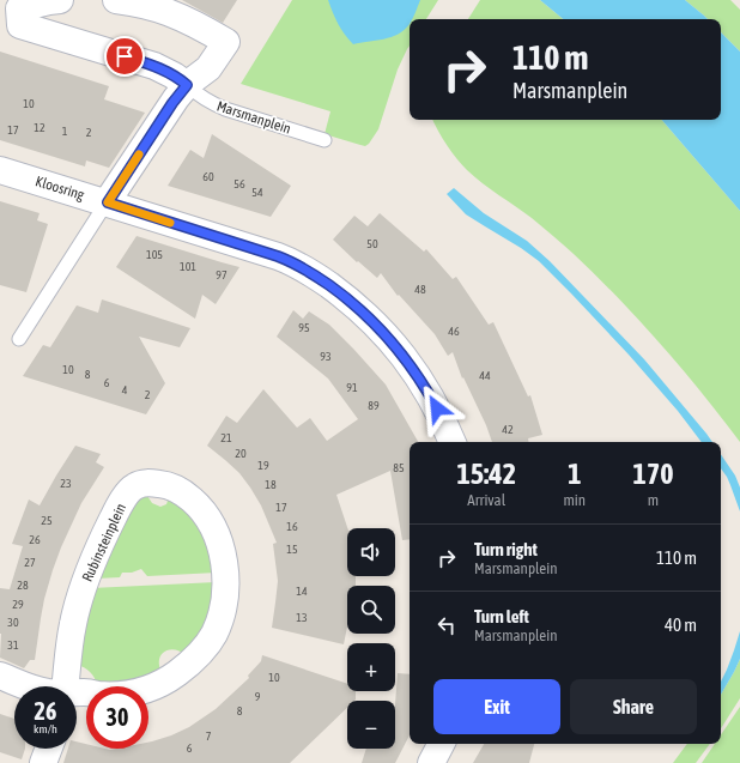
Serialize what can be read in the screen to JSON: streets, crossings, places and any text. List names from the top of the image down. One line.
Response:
{"streets":{"street":["Marsmanplein","Kloosring","Rubinsteinplein"]},"house_numbers":["10","12","17","1","2","60","56","54","50","105","101","97","48","95","46","93","10","8","44","6","91","4","2","89","42","21","20","19","85","23","18","17","25","16","26","15","27","28","14","29","13","30","31","10","9","8","7","6"],"page":{"turn":["110 m","Marsmanplein"],"eta":["15:42","Arrival","1","min","170","m"],"list":[{"name":"Turn right","note":"Marsmanplein","value":"110 m"},{"name":"Turn left","note":"Marsmanplein","value":"40 m"}],"map_buttons":["+","−"],"buttons":["Exit","Share"],"speed":"26 km/h","limit":"30"}}
